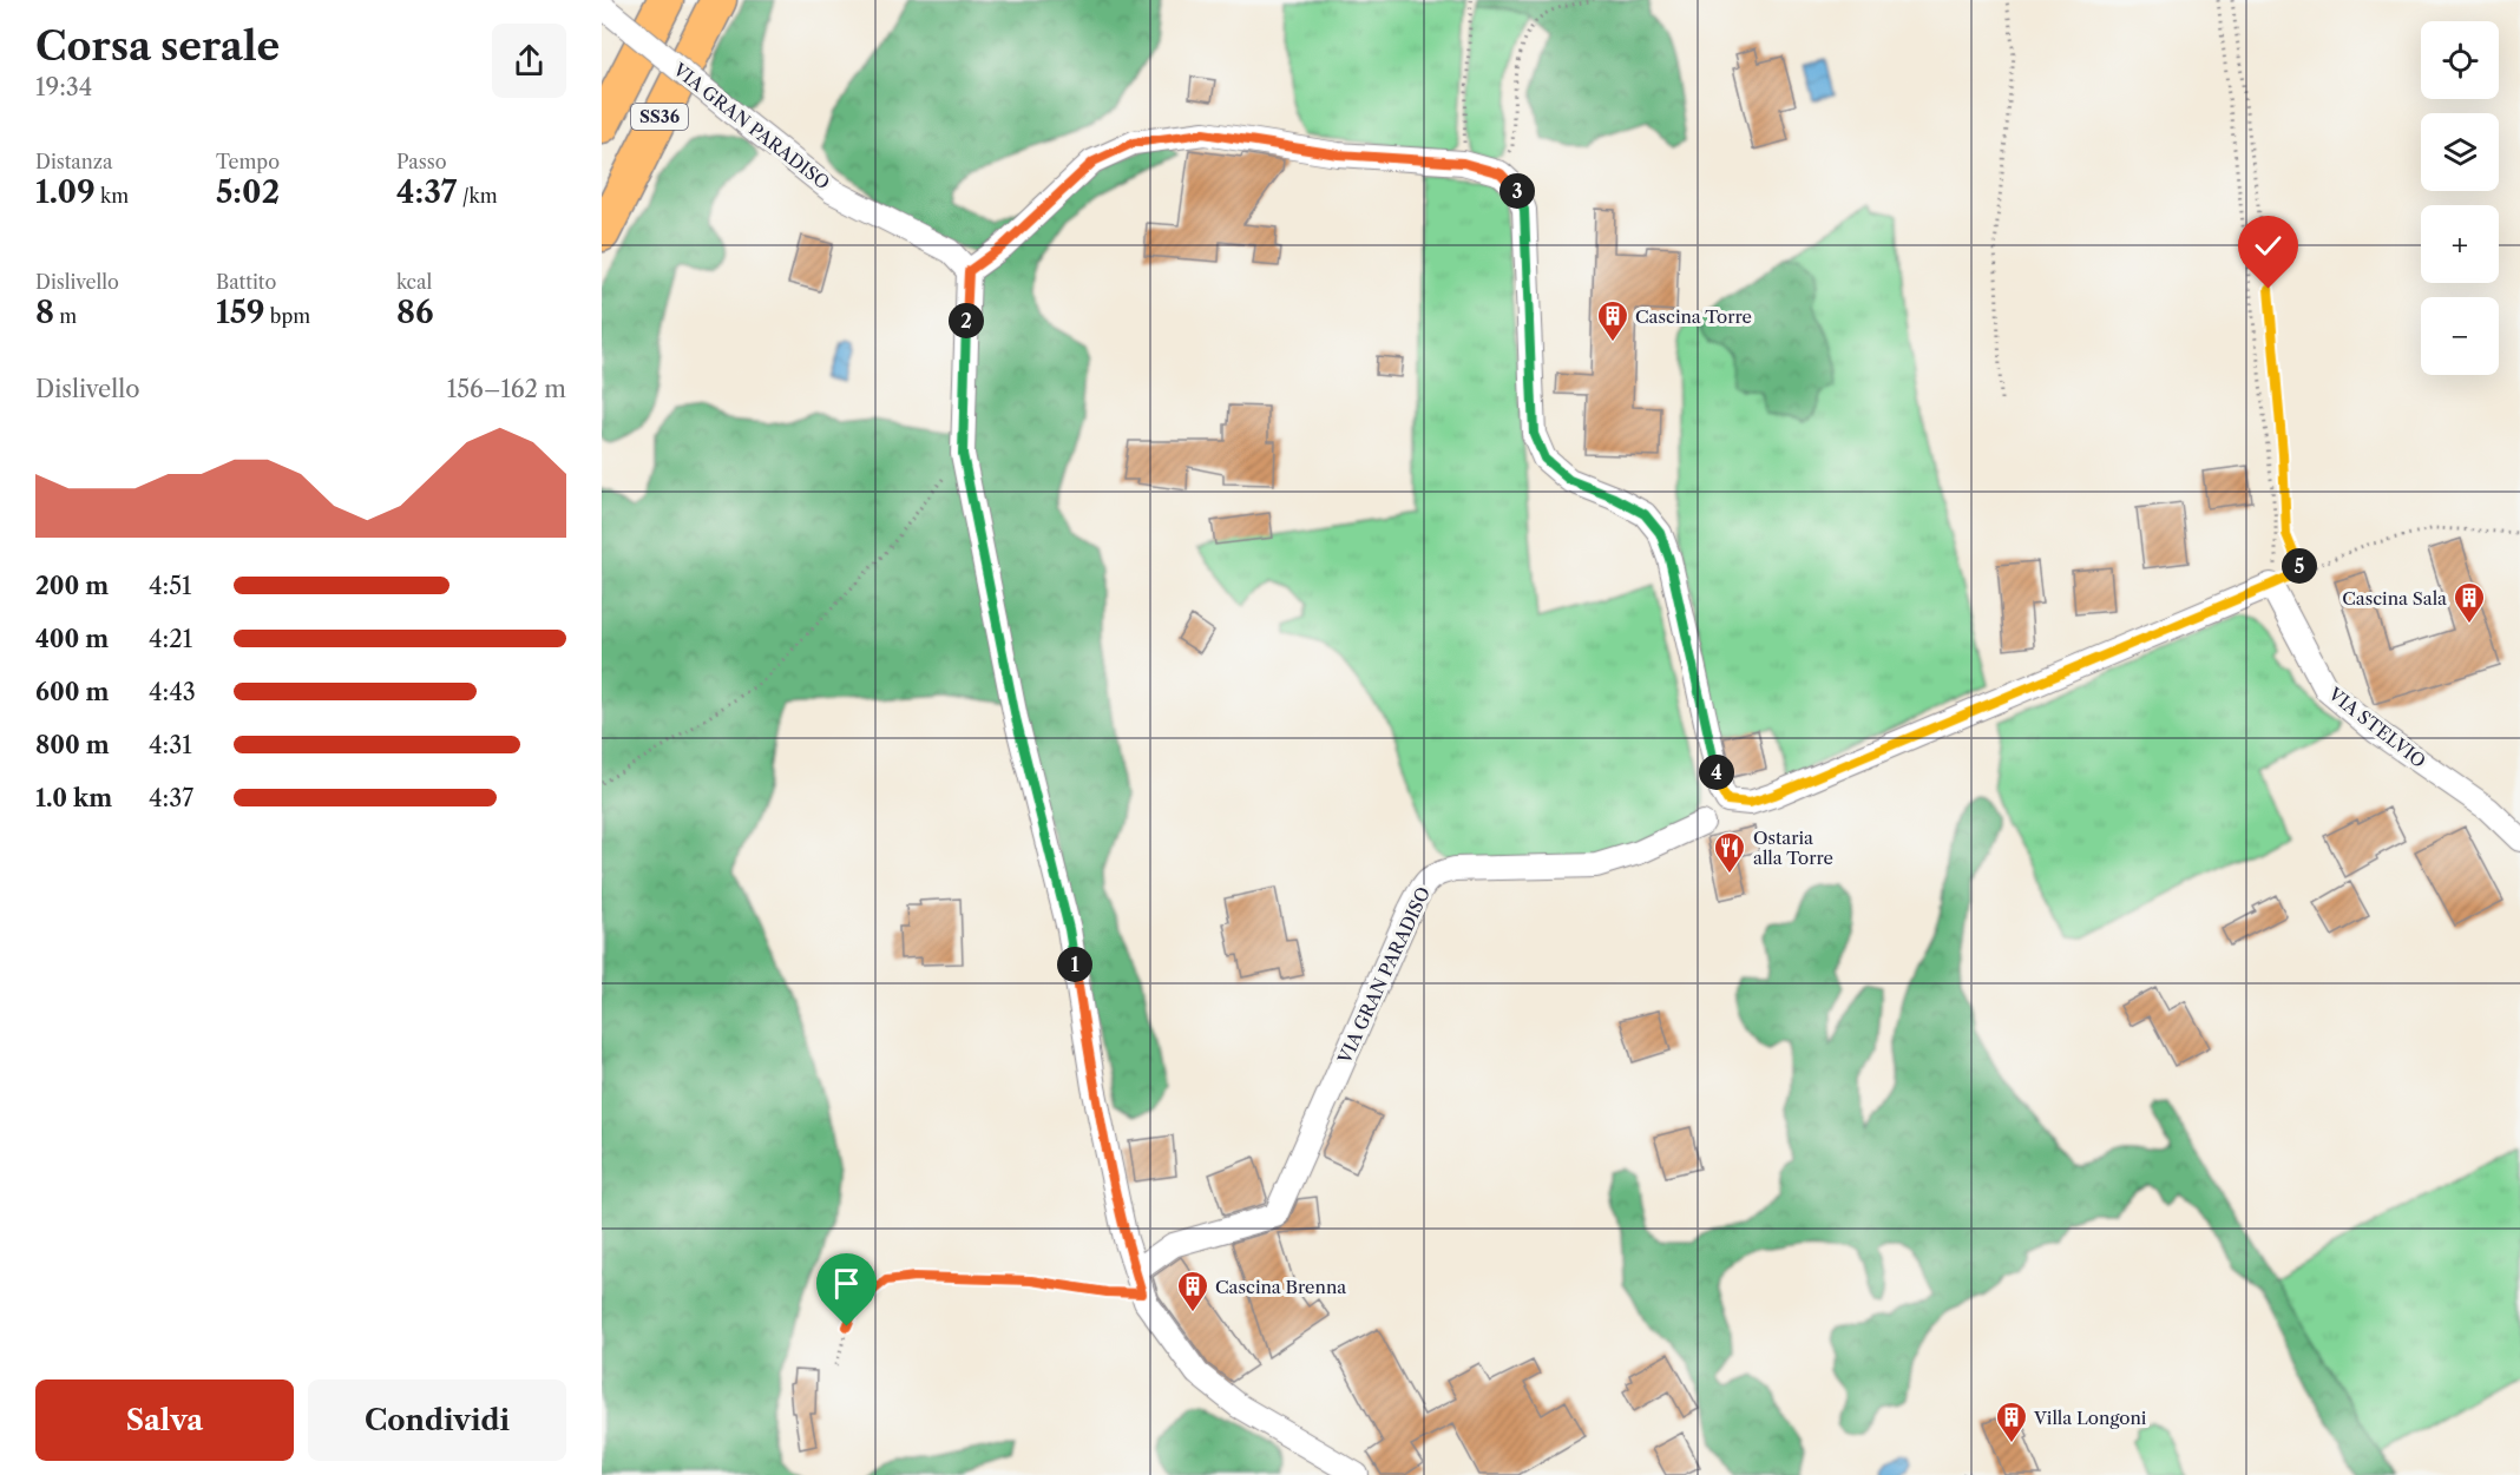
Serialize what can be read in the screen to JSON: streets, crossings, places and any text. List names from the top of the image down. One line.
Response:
{"streets":{"highway":["SS36"],"street":["VIA GRAN PARADISO","VIA STELVIO"]},"places":{"building":["Cascina Torre","Cascina Sala","Cascina Brenna","Villa Longoni"],"restaurant":["Ostaria alla Torre"]},"page":{"heading":["Corsa serale","19:34"],"map_buttons":["+","−"],"stats":[["Distanza","1.09 km"],["Tempo","5:02"],["Passo","4:37 /km"],["Dislivello","8 m"],["Battito","159 bpm"],["kcal","86"]],"pins":["3","2","5","4","1"],"chart":["Dislivello","156–162 m"],"list":[{"name":"200 m","note":"4:51"},{"name":"400 m","note":"4:21"},{"name":"600 m","note":"4:43"},{"name":"800 m","note":"4:31"},{"name":"1.0 km","note":"4:37"}],"buttons":["Salva","Condividi"]}}
